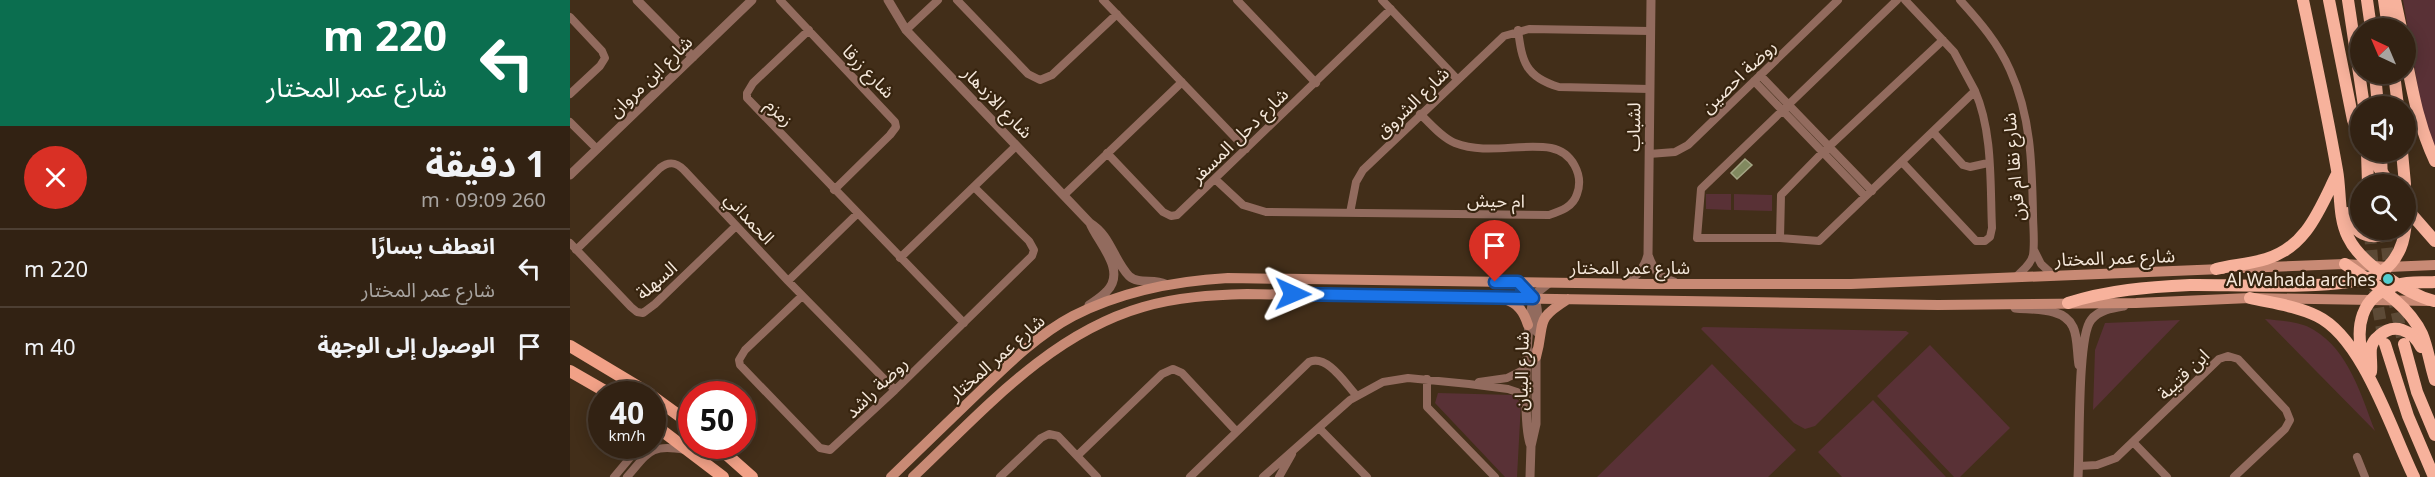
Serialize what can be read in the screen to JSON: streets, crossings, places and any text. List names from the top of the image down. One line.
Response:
{"streets":{"main road":["شارع عمر المختار"],"street":["شارع زرقا","شارع ابن مروان","روضة احصين","شارع الازدهار","شارع الشروق","زمزم","لشباب","شارع دحل المسفر","شارع نقا ام قرن","ام حيش","الحمداني","السهلة","شارع البيان","ابن قتيبة","روضة راشد"]},"crossings":[["شارع زرقا","زمزم"],["روضة احصين","لشباب"],["شارع الازدهار","شارع عمر المختار"],["شارع الشروق","ام حيش"],["زمزم","روضة راشد"],["شارع دحل المسفر","ام حيش"],["شارع نقا ام قرن","شارع عمر المختار"],["الحمداني","السهلة"],["الحمداني","روضة راشد"],["شارع عمر المختار","شارع البيان"]],"places":["Al Wahada arches"],"north":"top left","page":{"turn":["220 m","شارع عمر المختار"],"heading":["1 دقيقة","260 m · 09:09"],"list":[{"name":"انعطف يسارًا","note":"شارع عمر المختار","value":"220 m"},{"name":"الوصول إلى الوجهة","value":"40 m"}],"speed":"40 km/h","limit":"50"}}
